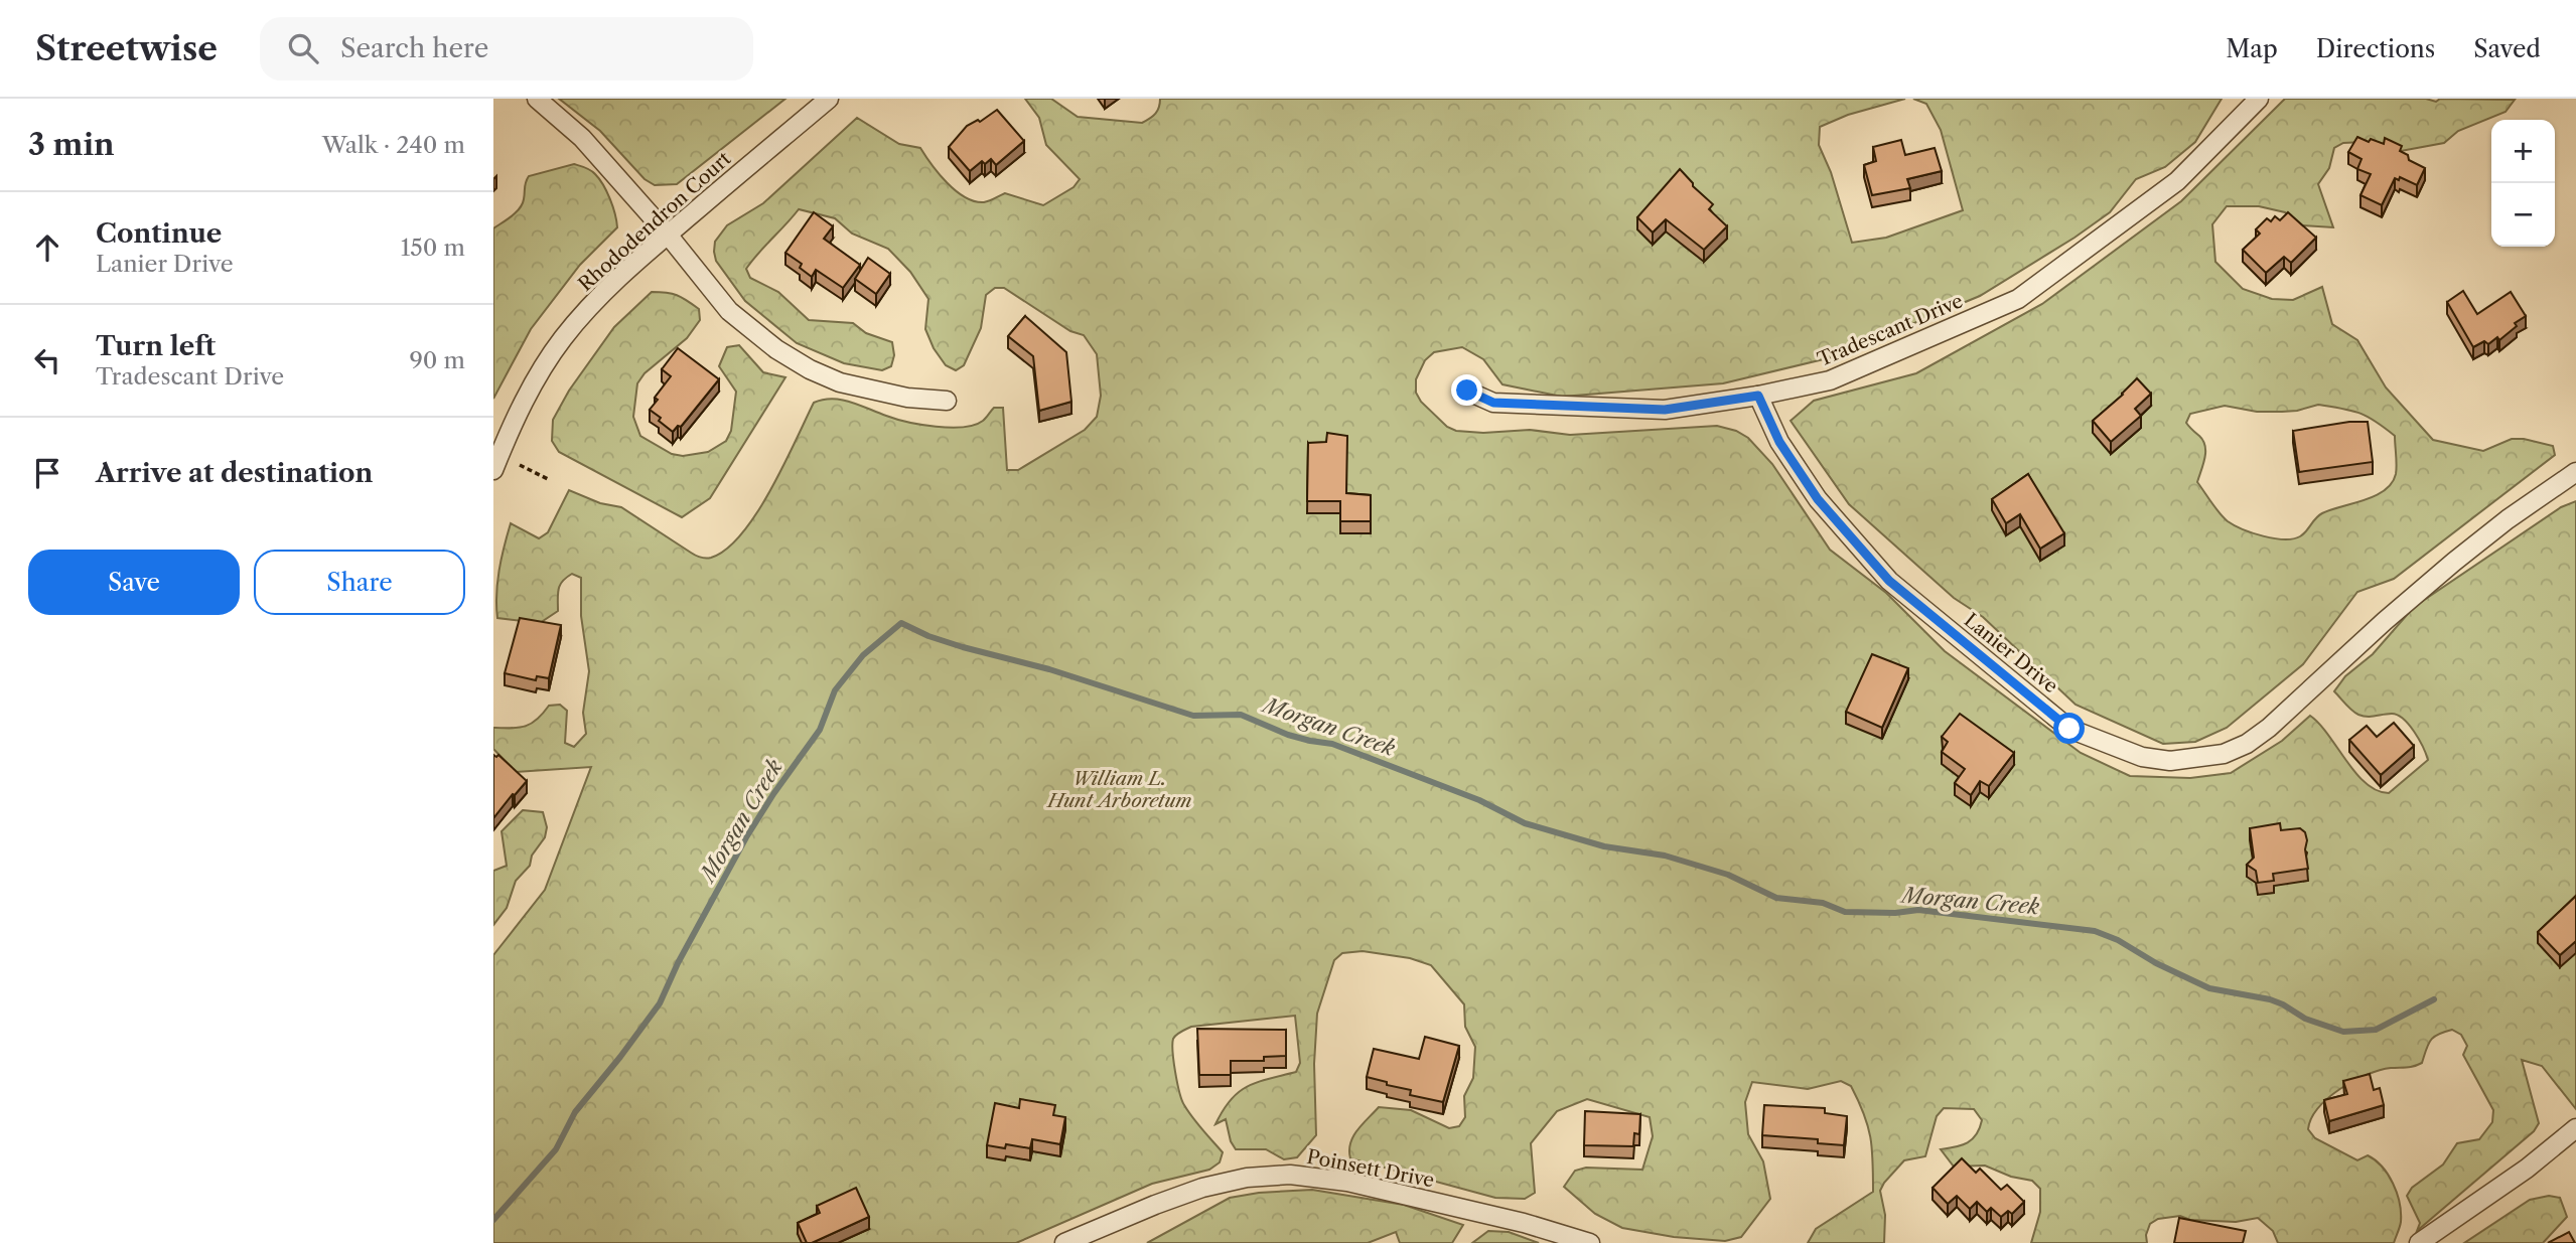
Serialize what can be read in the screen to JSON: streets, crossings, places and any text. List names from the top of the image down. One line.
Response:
{"streets":{"street":["Rhododendron Court","Tradescant Drive","Lanier Drive","Poinsett Drive"]},"crossings":[["Tradescant Drive","Lanier Drive"]],"water":["Morgan Creek"],"parks":["William L. Hunt Arboretum"],"page":{"header":"Streetwise","search":"Search here","nav":["Map","Directions","Saved"],"heading":["3 min","Walk · 240 m"],"map_buttons":["+","−"],"list":[["Continue","Lanier Drive","150 m"],["Turn left","Tradescant Drive","90 m"],"Arrive at destination"],"buttons":["Save","Share"]}}
